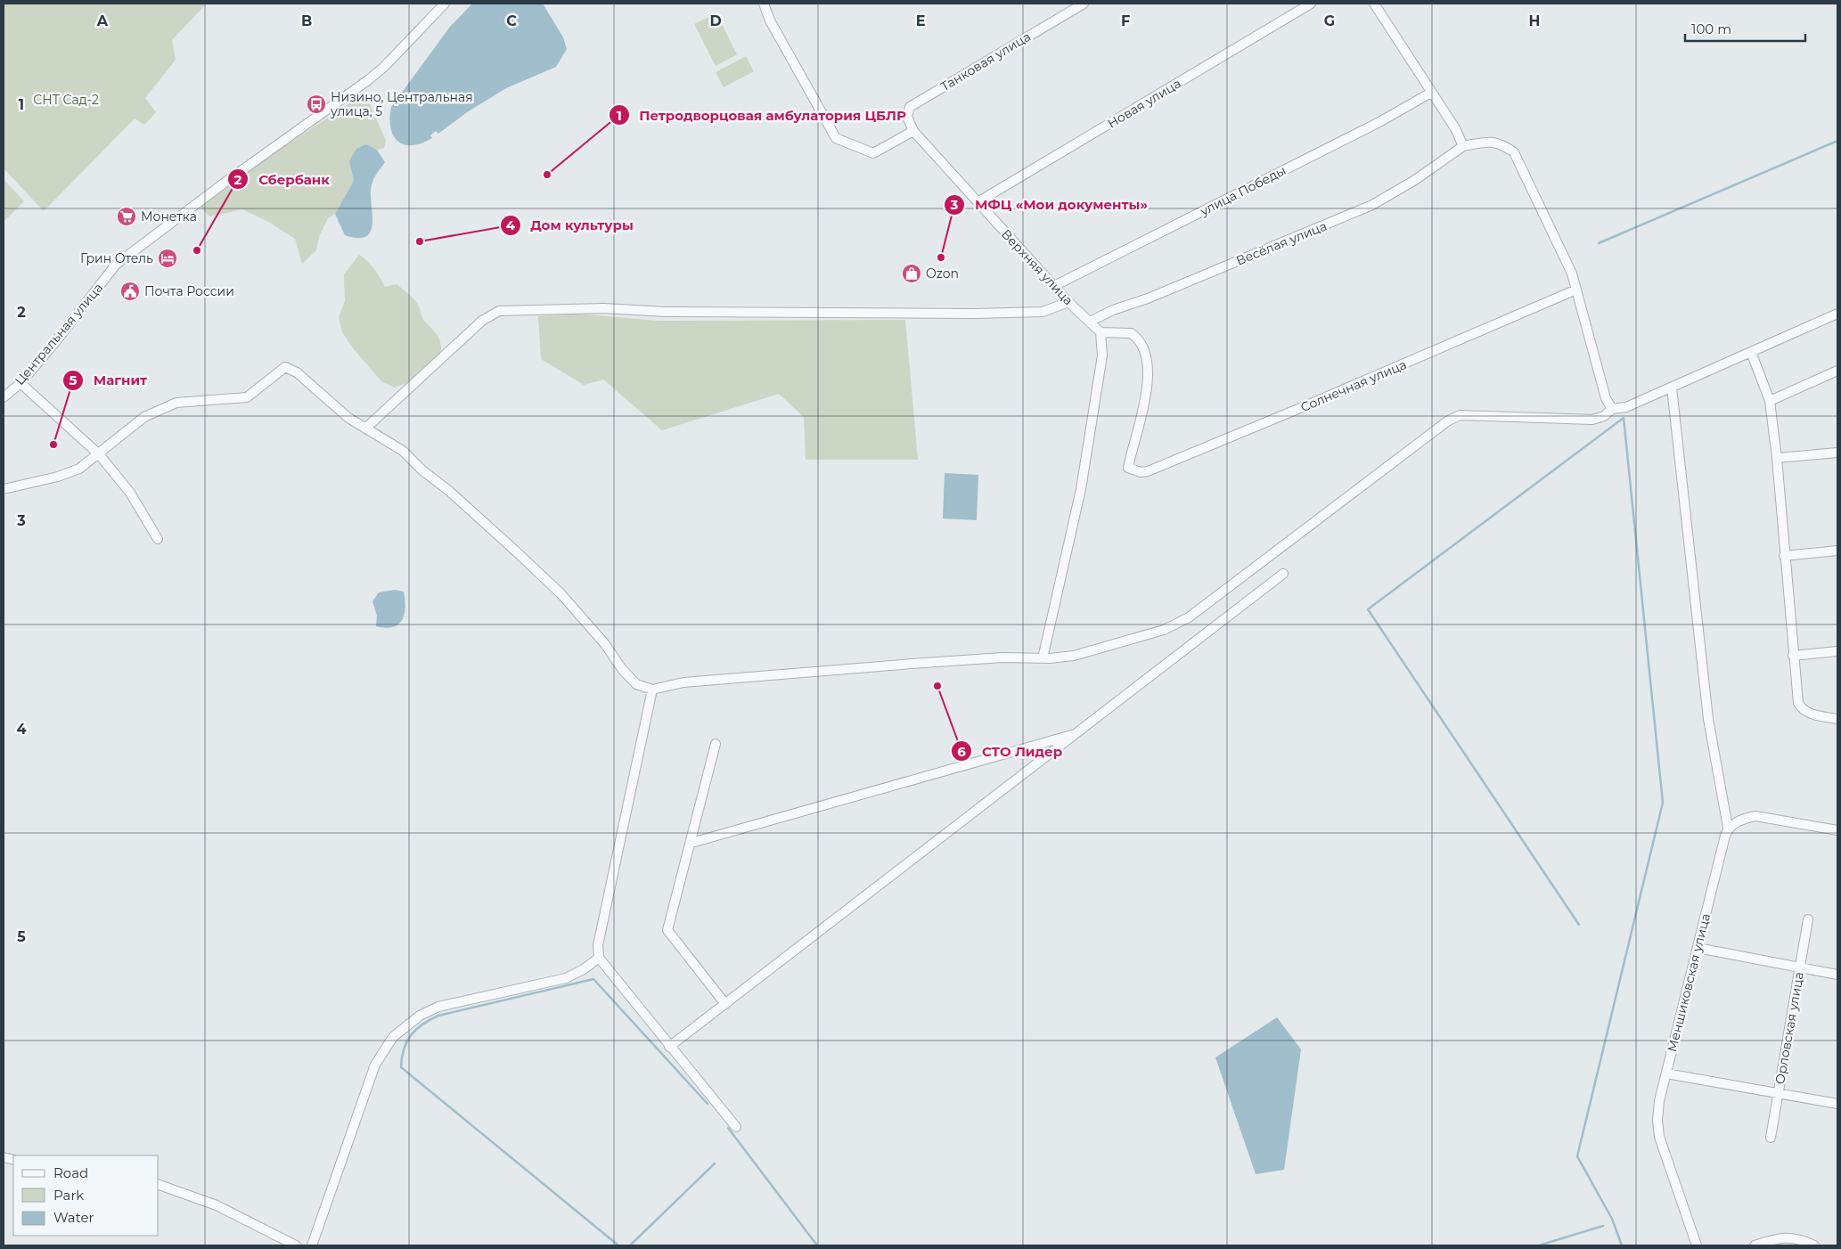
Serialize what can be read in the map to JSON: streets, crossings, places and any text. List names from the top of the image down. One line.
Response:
{"streets":{"street":["Танковая улица","Новая улица","улица Победы","Весёлая улица","Верхняя улица","Центральная улица","Солнечная улица","Меншиковская улица","Орловская улица"]},"crossings":[["Танковая улица","Верхняя улица"],["Новая улица","Верхняя улица"],["улица Победы","Верхняя улица"],["Весёлая улица","Верхняя улица"],["Верхняя улица","Солнечная улица"]],"parks":["СНТ Сад-2"],"places":{"bus stop":["Низино, Центральная улица, 5"],"other":["Петродворцовая амбулатория ЦБЛР","Дом культуры","Сбербанк","МФЦ «Мои документы»","Магнит","СТО Лидер"],"supermarket":["Монетка"],"hotel":["Грин Отель"],"shop":["Ozon"],"public building":["Почта России"]},"legend":["Road","Park","Water"],"scale_bar":"100 m","grid":{"columns":["A","B","C","D","E","F","G","H"],"rows":["1","2","3","4","5"]}}
